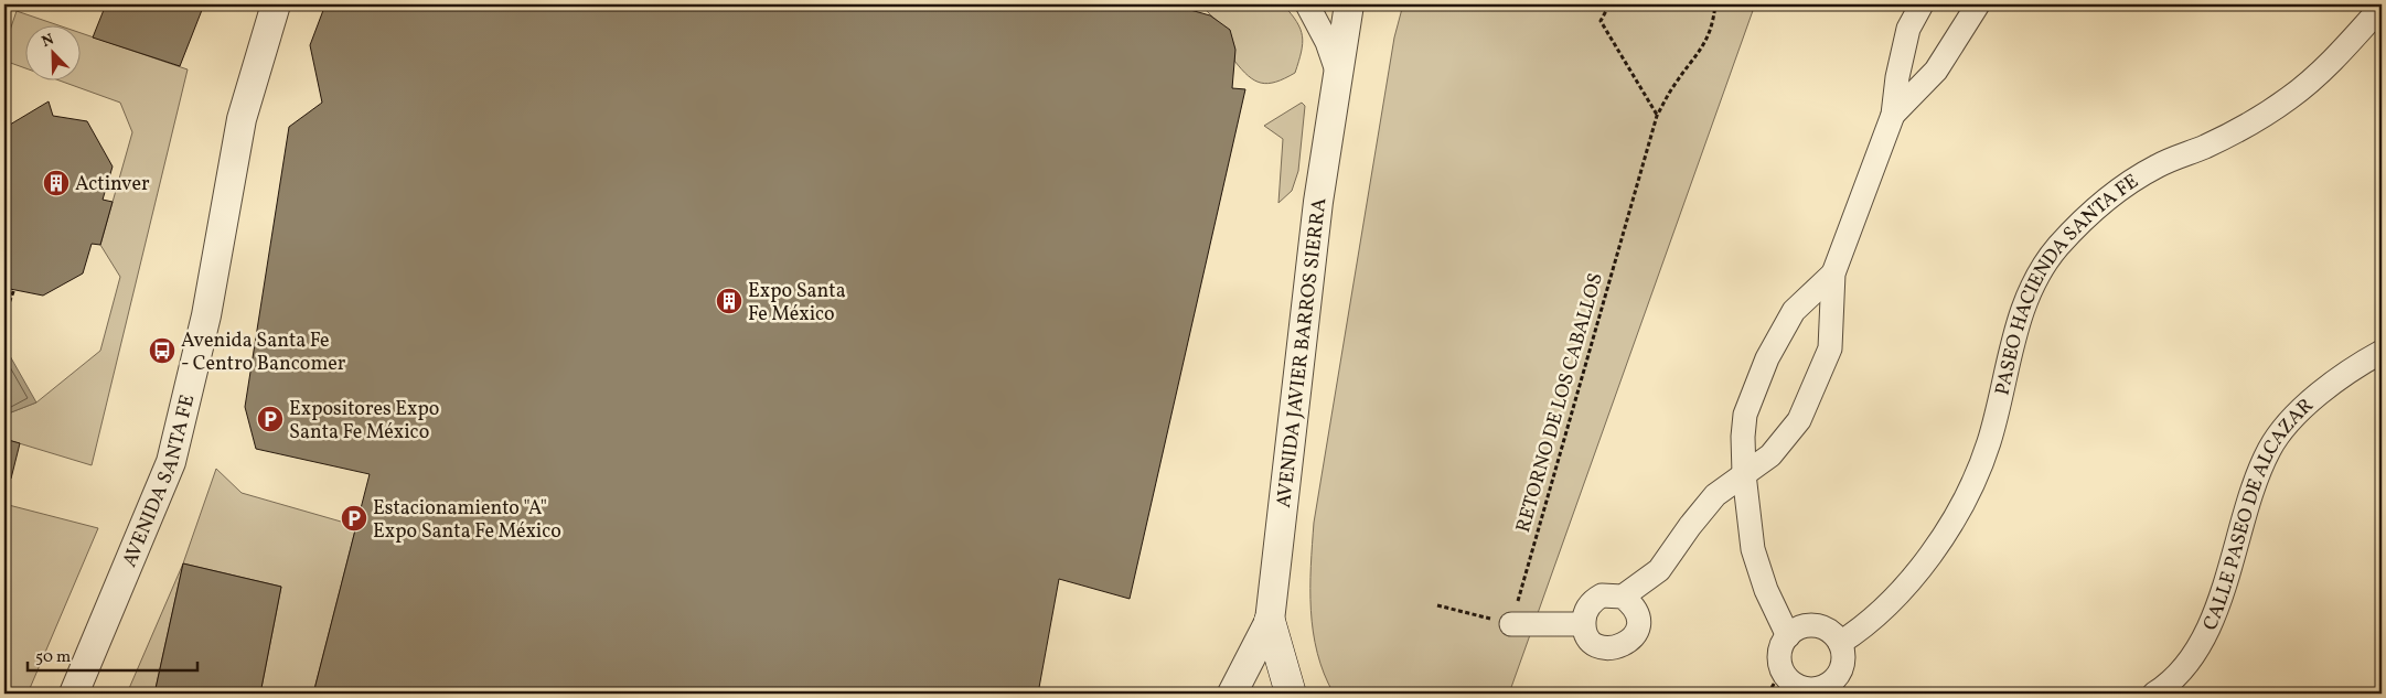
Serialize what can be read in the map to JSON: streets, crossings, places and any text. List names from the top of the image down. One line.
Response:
{"streets":{"street":["PASEO HACIENDA SANTA FE","AVENIDA JAVIER BARROS SIERRA","AVENIDA SANTA FE","CALLE PASEO DE ALCAZAR"],"path":["RETORNO DE LOS CABALLOS"]},"places":{"building":["Actinver","Expo Santa Fe México"],"bus stop":["Avenida Santa Fe - Centro Bancomer"],"parking":["Expositores Expo Santa Fe México","Estacionamiento \"A\" Expo Santa Fe México"]},"scale_bar":"50 m","north":"top left"}
